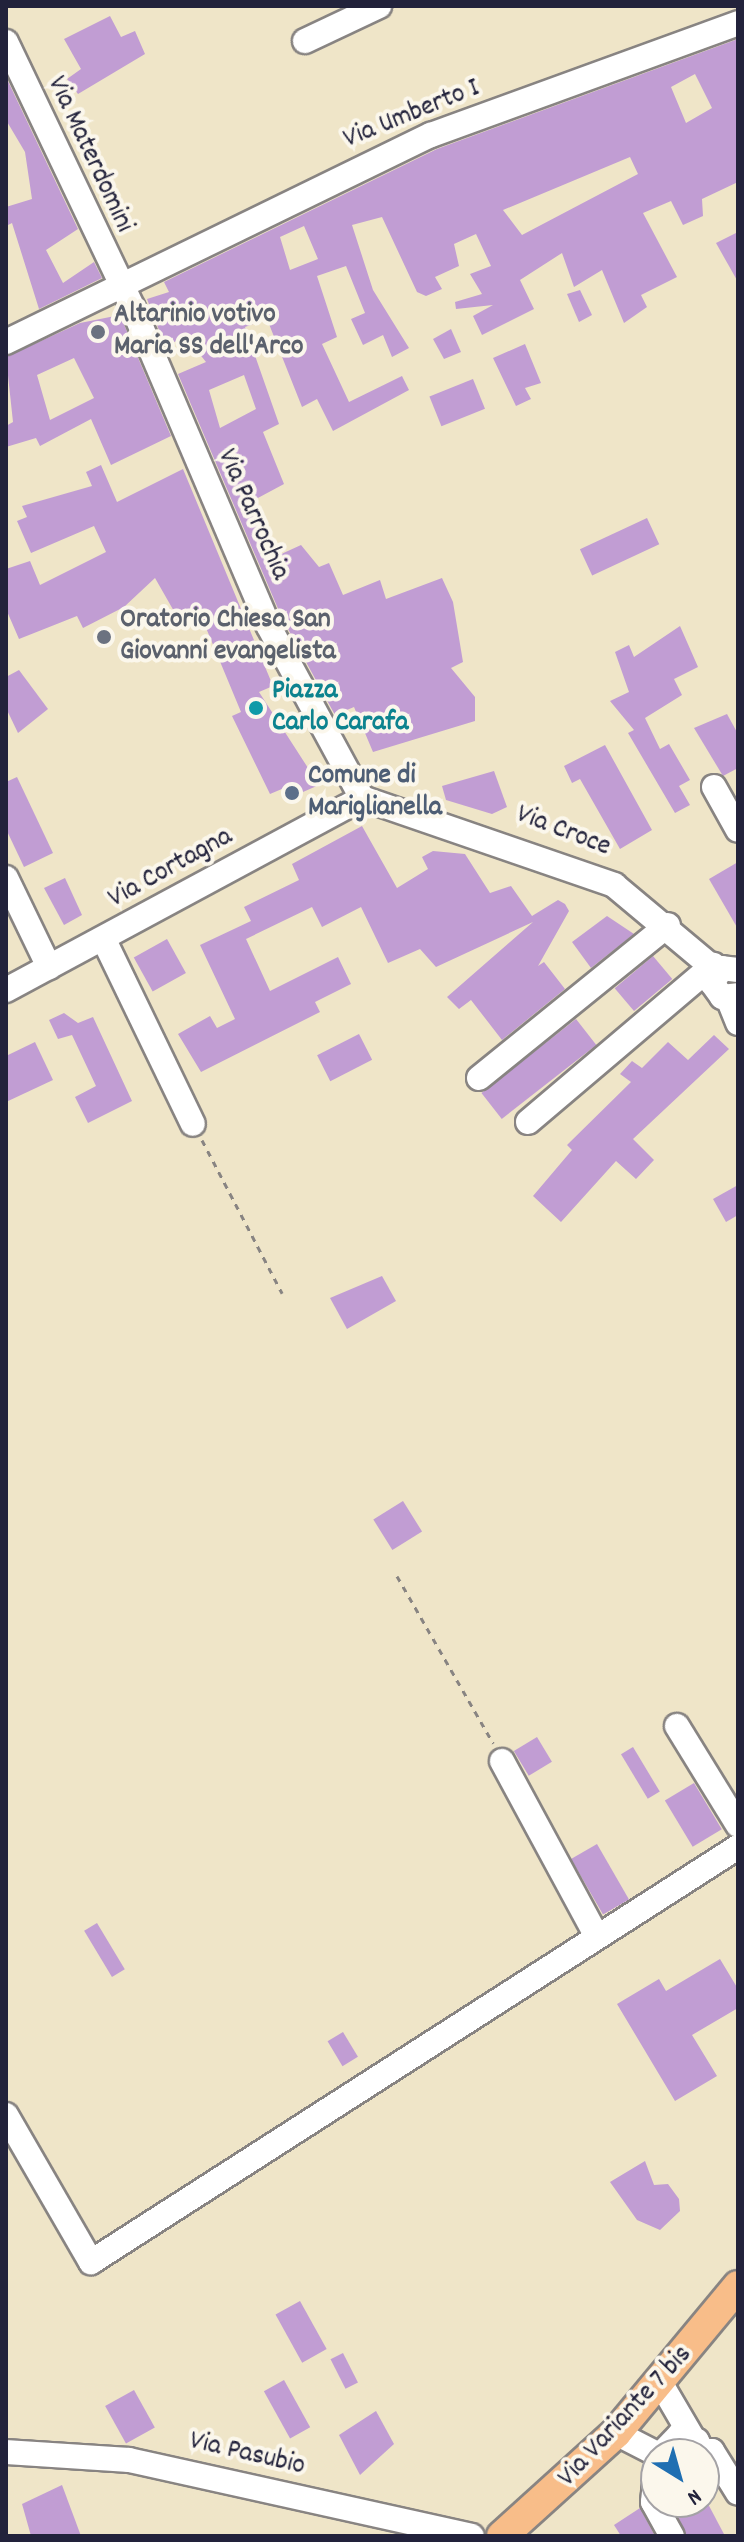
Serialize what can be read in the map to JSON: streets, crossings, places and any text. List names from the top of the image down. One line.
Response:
{"streets":{"main road":["Via Variante 7 bis"],"street":["Via Umberto I","Via Materdomini","Via Parrochia","Via Croce","Via Cortagna","Via Pasubio"]},"crossings":[["Via Umberto I","Via Materdomini"],["Via Umberto I","Via Parrochia"],["Via Materdomini","Via Parrochia"],["Via Parrochia","Via Croce"],["Via Parrochia","Via Cortagna"],["Via Croce","Via Cortagna"]],"places":["Altarinio votivo Maria SS dell'Arco","Oratorio Chiesa San Giovanni evangelista","Piazza Carlo Carafa","Comune di Mariglianella"],"north":"bottom right"}
